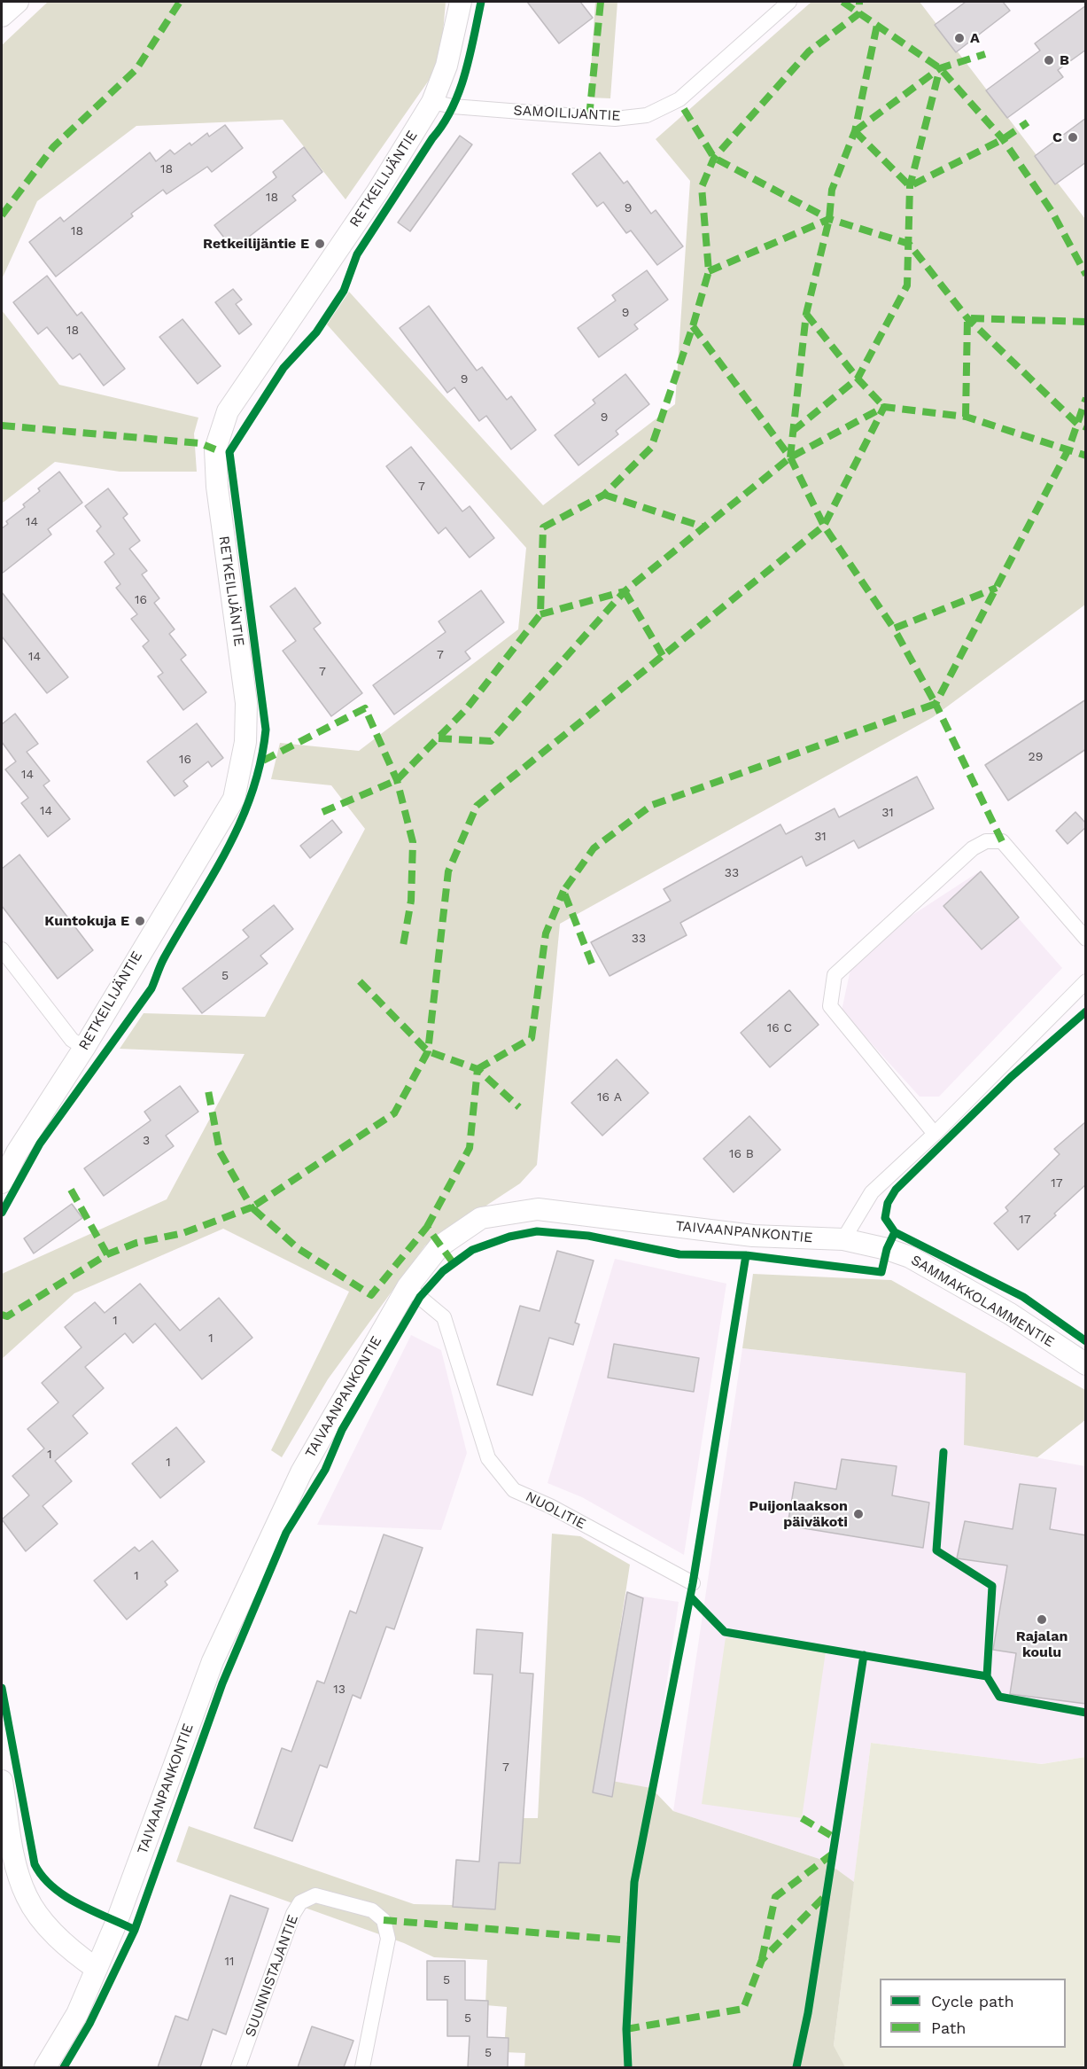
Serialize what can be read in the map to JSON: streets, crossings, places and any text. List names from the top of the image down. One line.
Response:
{"streets":{"street":["SAMOILIJANTIE","RETKEILIJÄNTIE","TAIVAANPANKONTIE","SAMMAKKOLAMMENTIE","NUOLITIE","SUUNNISTAJANTIE"]},"crossings":[["SAMOILIJANTIE","RETKEILIJÄNTIE"],["TAIVAANPANKONTIE","SAMMAKKOLAMMENTIE"],["TAIVAANPANKONTIE","NUOLITIE"]],"places":["A","B","C","Retkeilijäntie E","Kuntokuja E","Puijonlaakson päiväkoti","Rajalan koulu"],"house_numbers":["18","18","9","18","9","18","9","9","7","14","16","7","14","7","29","16","14","14","31","31","33","33","5","16 C","16 A","3","16 B","17","17","1","1","1","1","1","13","7","11","5","5","5"],"legend":["Cycle path","Path"]}
